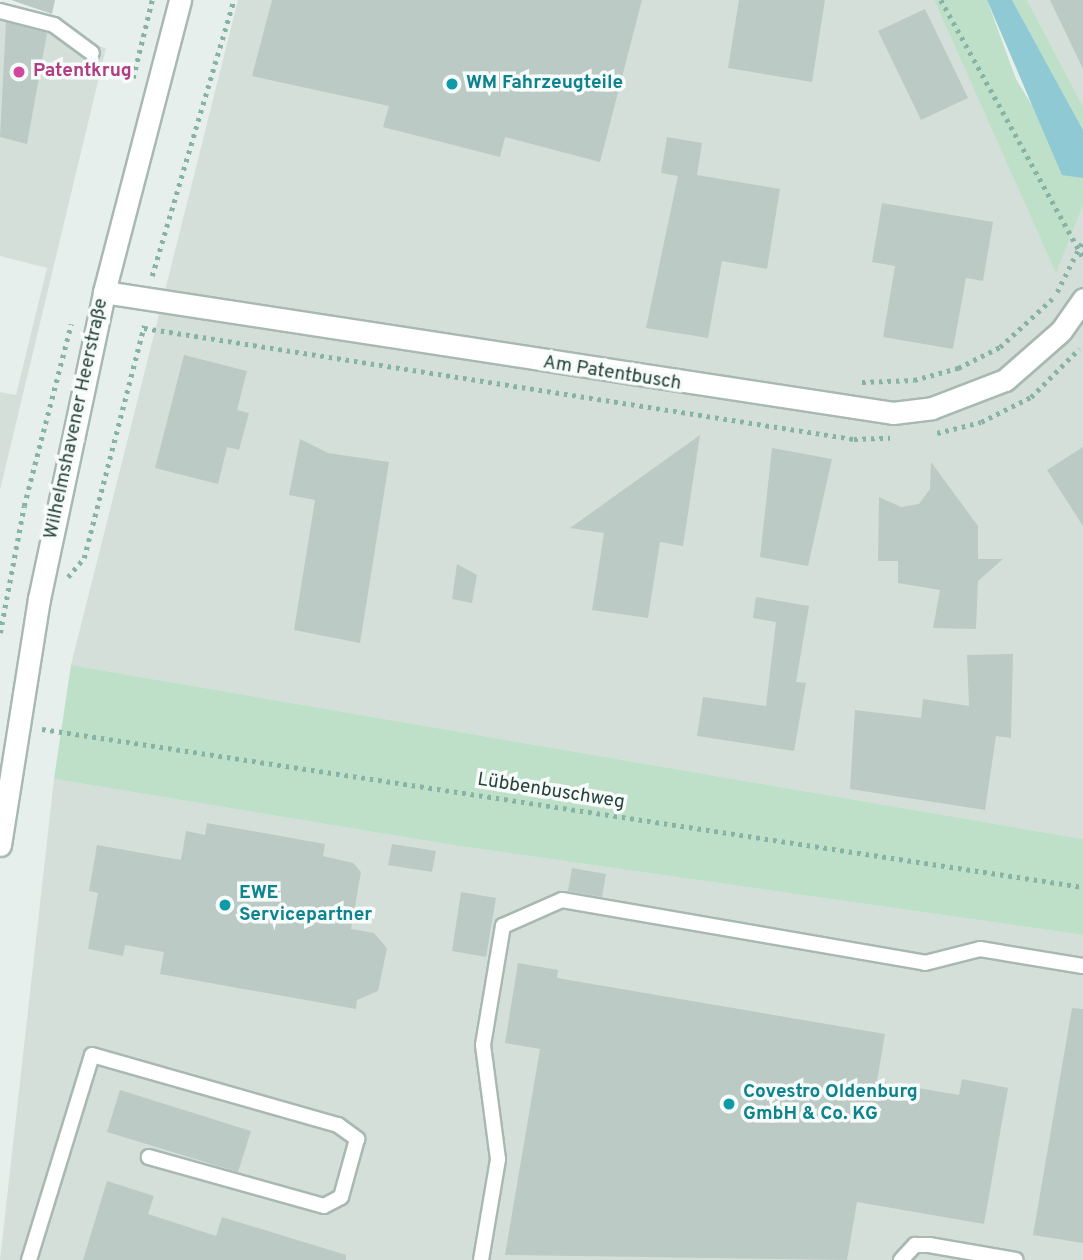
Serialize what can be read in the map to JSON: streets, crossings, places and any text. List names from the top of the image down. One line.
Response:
{"streets":{"street":["Am Patentbusch","Wilhelmshavener Heerstraße"],"path":["Lübbenbuschweg"]},"crossings":[["Am Patentbusch","Wilhelmshavener Heerstraße"],["Wilhelmshavener Heerstraße","Lübbenbuschweg"]],"places":["Patentkrug","WM Fahrzeugteile","EWE Servicepartner","Covestro Oldenburg GmbH & Co. KG"]}
